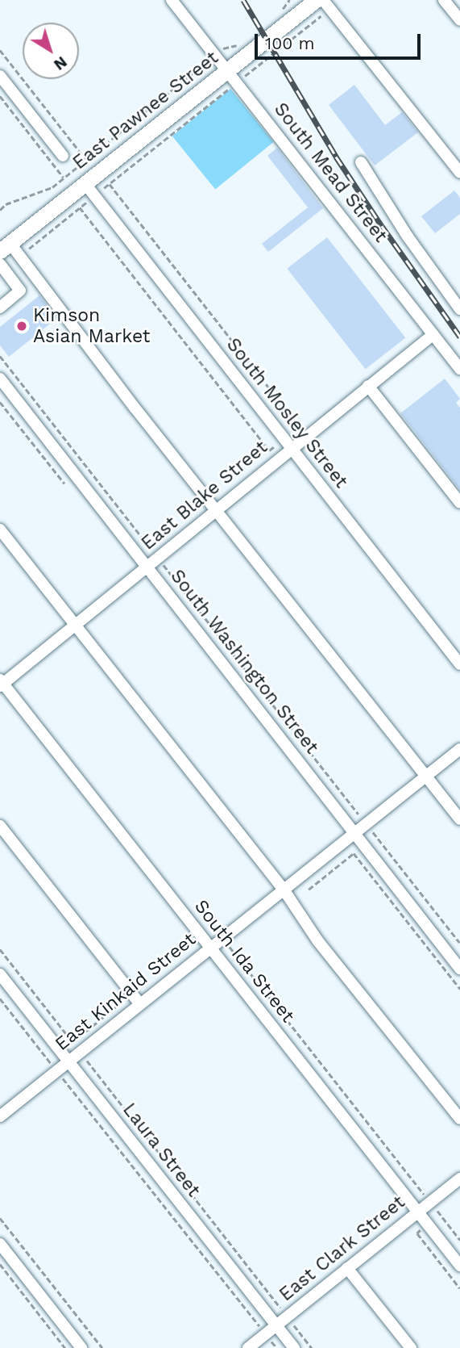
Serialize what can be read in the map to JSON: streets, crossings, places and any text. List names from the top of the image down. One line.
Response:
{"streets":{"main road":["East Pawnee Street"],"street":["South Mead Street","South Mosley Street","East Blake Street","South Washington Street","South Ida Street","East Kinkaid Street","Laura Street","East Clark Street"]},"crossings":[["East Pawnee Street","South Mead Street"],["East Pawnee Street","South Mosley Street"],["South Mead Street","East Blake Street"],["South Mosley Street","East Blake Street"],["East Blake Street","South Washington Street"],["East Blake Street","South Ida Street"],["South Washington Street","East Kinkaid Street"],["South Ida Street","East Kinkaid Street"],["South Ida Street","East Clark Street"],["East Kinkaid Street","Laura Street"],["Laura Street","East Clark Street"]],"places":["Kimson Asian Market"],"scale_bar":"100 m","north":"bottom right"}
